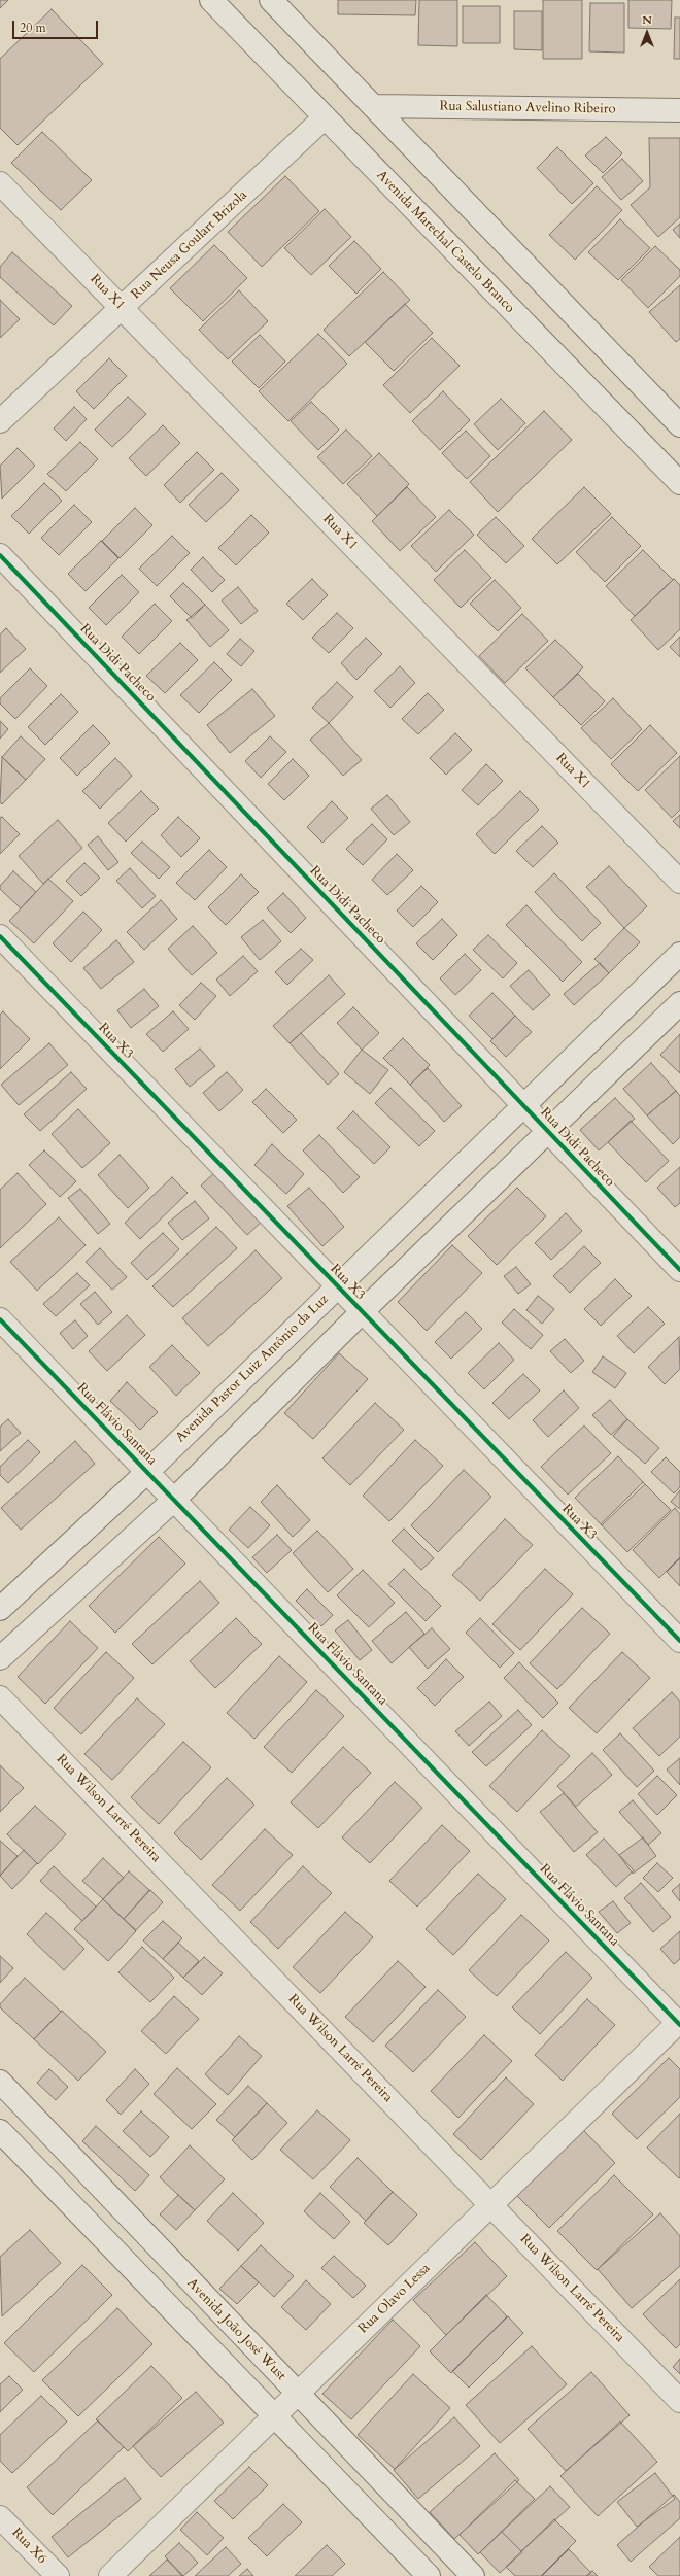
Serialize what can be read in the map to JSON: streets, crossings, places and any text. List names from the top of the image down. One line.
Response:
{"streets":{"street":["Rua Salustiano Avelino Ribeiro","Avenida Marechal Castelo Branco","Rua Neusa Goulart Brizola","Rua X1","Rua Didi Pacheco","Rua X3","Avenida Pastor Luiz Antônio da Luz","Rua Flávio Santana","Rua Wilson Larré Pereira","Rua Olavo Lessa","Avenida João José Wust","Rua X6"]},"crossings":[["Avenida Marechal Castelo Branco","Rua Neusa Goulart Brizola"],["Rua Neusa Goulart Brizola","Rua X1"],["Rua Didi Pacheco","Avenida Pastor Luiz Antônio da Luz"],["Rua X3","Avenida Pastor Luiz Antônio da Luz"],["Avenida Pastor Luiz Antônio da Luz","Rua Flávio Santana"],["Rua Flávio Santana","Rua Olavo Lessa"],["Rua Wilson Larré Pereira","Rua Olavo Lessa"],["Rua Olavo Lessa","Avenida João José Wust"]],"scale_bar":"20 m","north":"top"}
